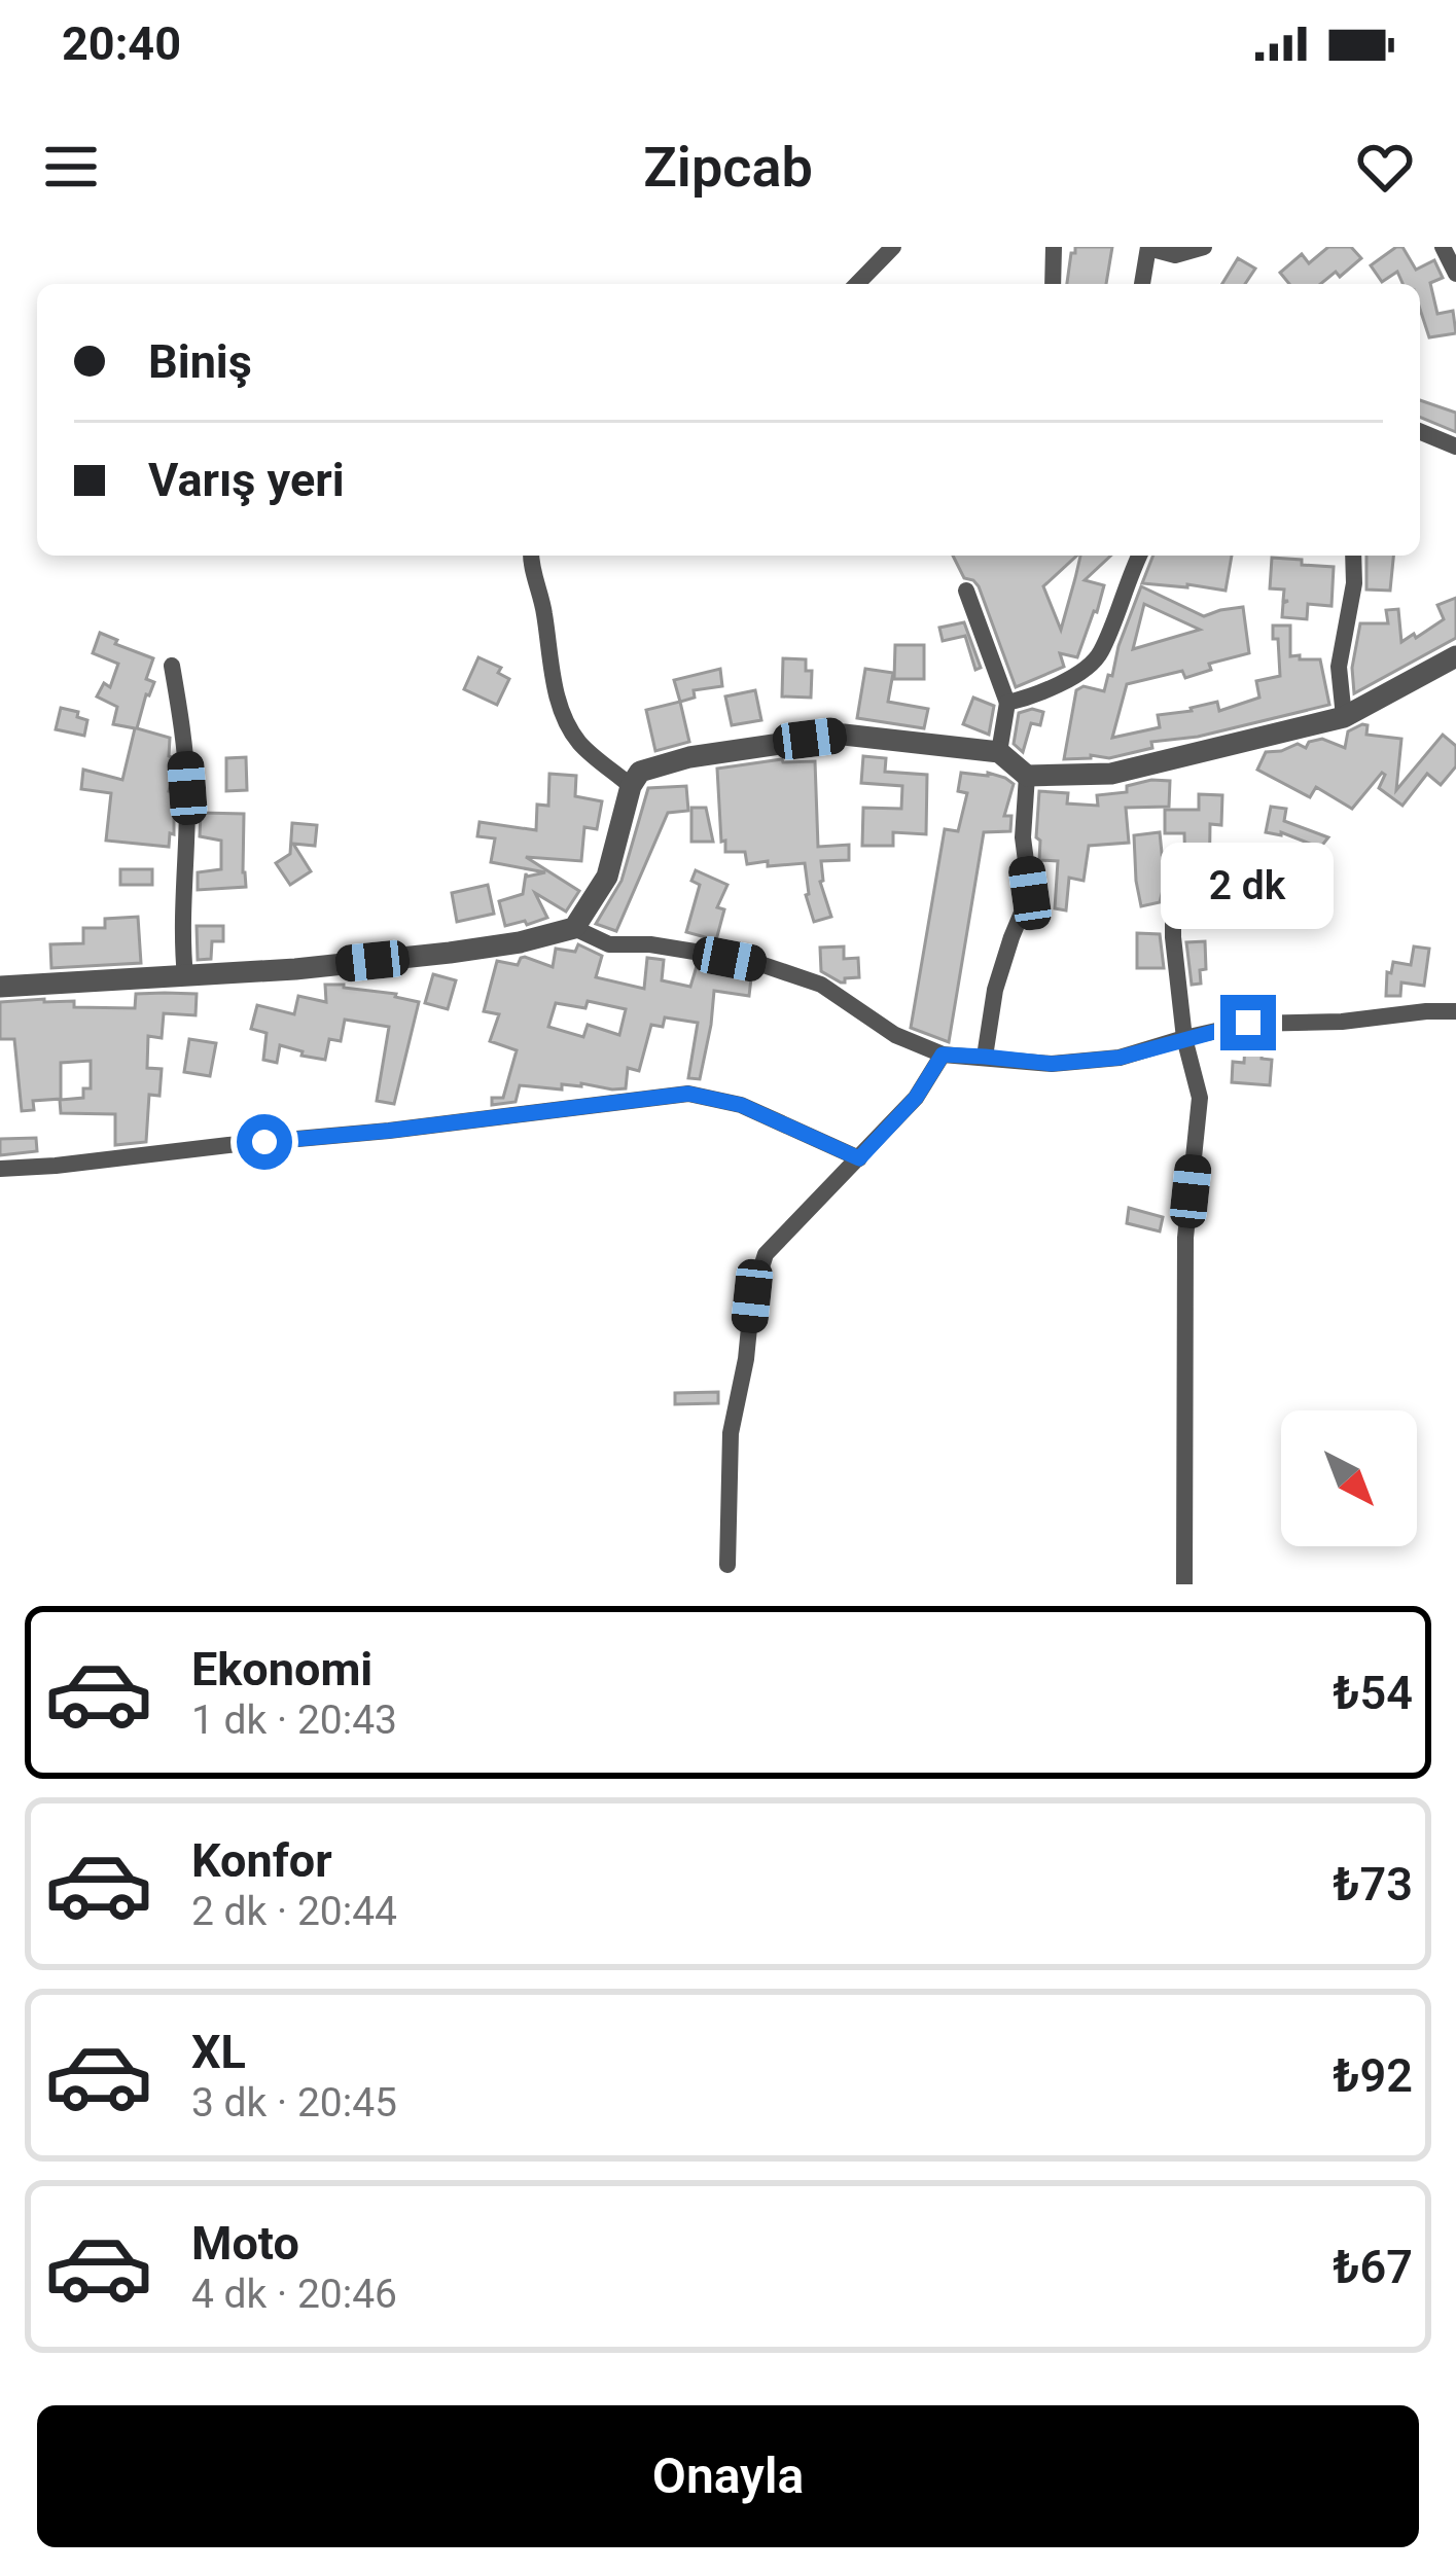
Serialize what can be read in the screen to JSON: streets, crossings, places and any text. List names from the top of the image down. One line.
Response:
{"north":"bottom right","page":{"status":"20:40","header":"Zipcab","banner":["Biniş","Varış yeri"],"bubble":"2 dk","list":[{"name":"Ekonomi","note":"1 dk · 20:43","value":"₺54"},{"name":"Konfor","note":"2 dk · 20:44","value":"₺73"},{"name":"XL","note":"3 dk · 20:45","value":"₺92"},{"name":"Moto","note":"4 dk · 20:46","value":"₺67"}],"buttons":"Onayla"}}
